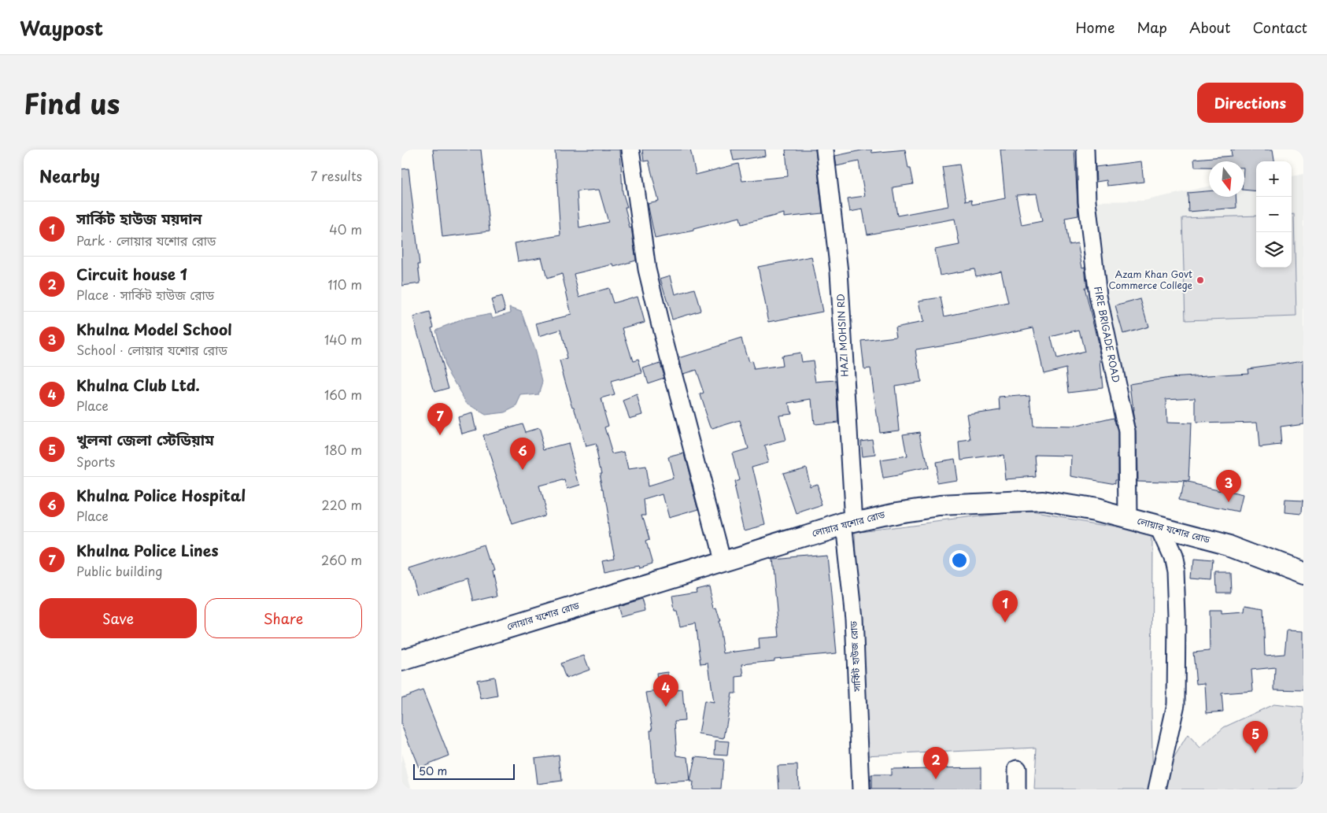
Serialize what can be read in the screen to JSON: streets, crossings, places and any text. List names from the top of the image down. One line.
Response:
{"streets":{"main road":["লোয়ার যশোর রোড"],"street":["FIRE BRIGADE ROAD","HAZI MOHSIN RD","সার্কিট হাউজ রোড"]},"crossings":[["FIRE BRIGADE ROAD","লোয়ার যশোর রোড"],["HAZI MOHSIN RD","লোয়ার যশোর রোড"],["HAZI MOHSIN RD","সার্কিট হাউজ রোড"],["লোয়ার যশোর রোড","সার্কিট হাউজ রোড"]],"places":["Azam Khan Govt Commerce College"],"scale_bar":"50 m","north":"bottom","page":{"header":"Waypost","nav":["Home","Map","About","Contact"],"title":"Find us","buttons":["Directions",["Save","Share"]],"heading":["Nearby","7 results"],"map_buttons":["+","−"],"list":[{"mark":"1","name":"সার্কিট হাউজ ময়দান","note":"Park · লোয়ার যশোর রোড","value":"40 m"},{"mark":"2","name":"Circuit house 1","note":"Place · সার্কিট হাউজ রোড","value":"110 m"},{"mark":"3","name":"Khulna Model School","note":"School · লোয়ার যশোর রোড","value":"140 m"},{"mark":"4","name":"Khulna Club Ltd.","note":"Place","value":"160 m"},{"mark":"5","name":"খুলনা জেলা স্টেডিয়াম","note":"Sports","value":"180 m"},{"mark":"6","name":"Khulna Police Hospital","note":"Place","value":"220 m"},{"mark":"7","name":"Khulna Police Lines","note":"Public building","value":"260 m"}],"pins":["7","6","3","1","4","5","2"],"scale":"50 m"}}
